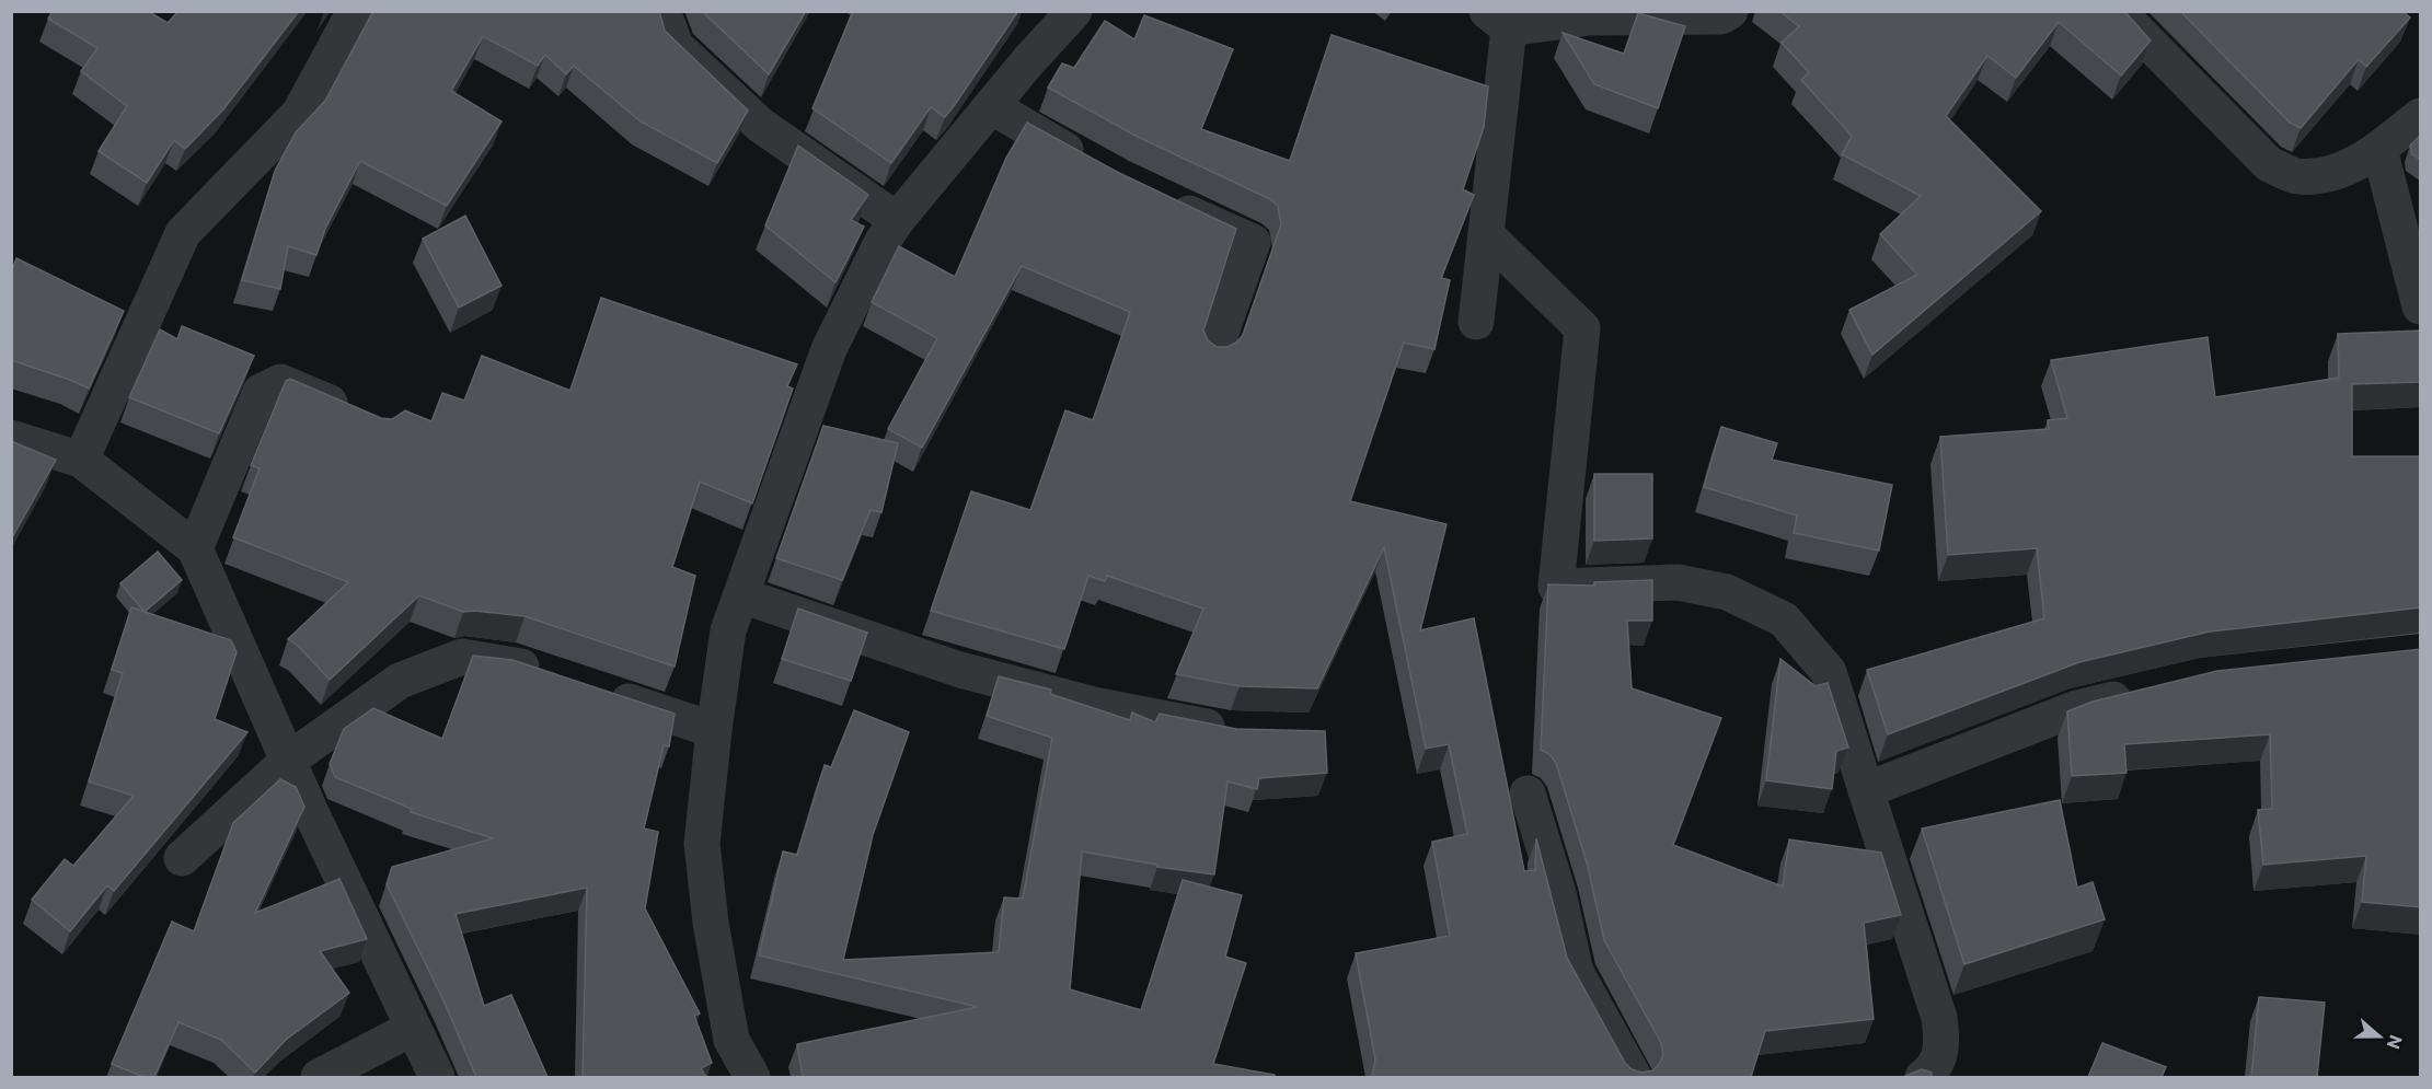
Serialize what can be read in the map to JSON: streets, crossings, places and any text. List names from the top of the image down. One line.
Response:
{"north":"right"}
